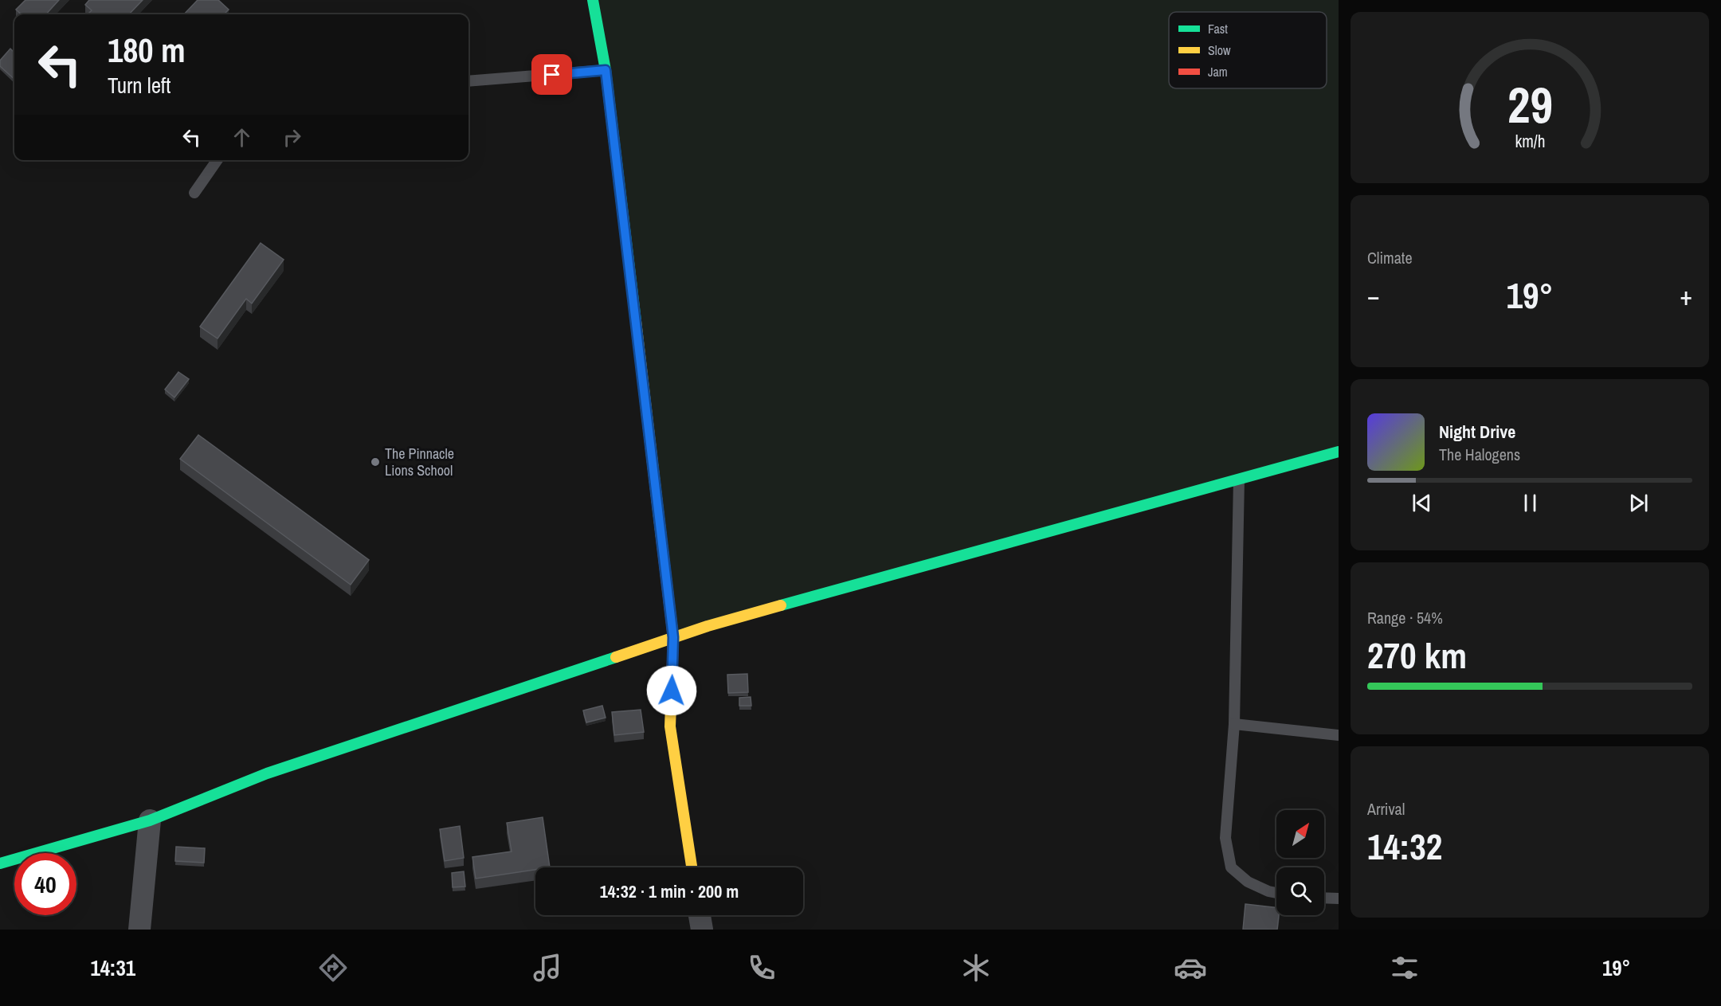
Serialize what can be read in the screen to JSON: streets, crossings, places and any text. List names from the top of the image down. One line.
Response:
{"places":["The Pinnacle Lions School"],"legend":["Fast","Slow","Jam"],"north":"top right","page":{"turn":["180 m","Turn left"],"tile":["Climate",["Range · 54%","270 km"],["Arrival","14:32"]],"heat":["−","19°","+"],"song":["Night Drive","The Halogens"],"limit":"40","trip":"14:32 · 1 min · 200 m","tabs":["14:31","19°"],"gauge":["29","km/h"]}}
